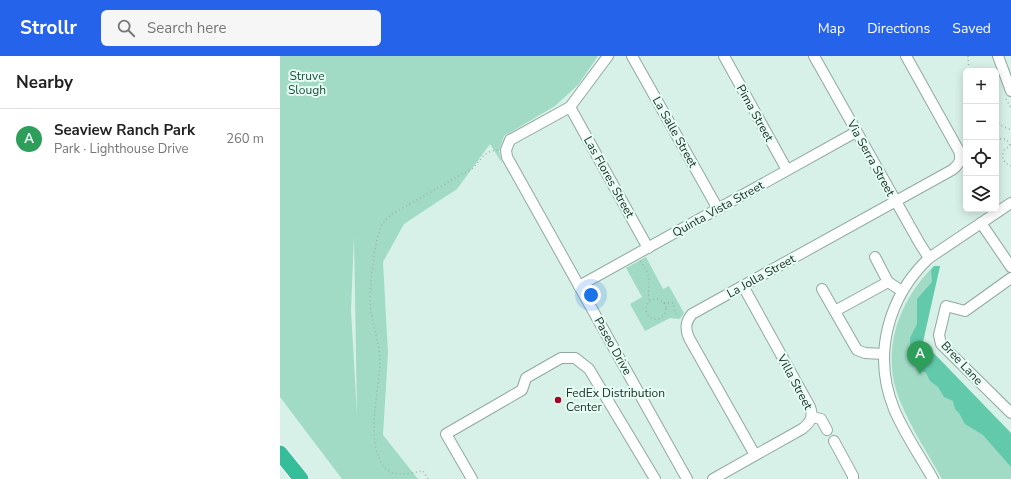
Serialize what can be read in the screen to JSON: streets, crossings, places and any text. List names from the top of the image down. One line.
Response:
{"streets":{"street":["Pima Street","La Salle Street","Via Serra Street","Las Flores Street","Quinta Vista Street","La Jolla Street","Paseo Drive","Bree Lane","Villa Street"]},"crossings":[["Pima Street","Quinta Vista Street"],["La Salle Street","Quinta Vista Street"],["Via Serra Street","Quinta Vista Street"],["Via Serra Street","La Jolla Street"],["Las Flores Street","Quinta Vista Street"],["Quinta Vista Street","Paseo Drive"],["La Jolla Street","Villa Street"]],"parks":["Struve Slough"],"places":["FedEx Distribution Center"],"page":{"header":"Strollr","search":"Search here","nav":["Map","Directions","Saved"],"heading":"Nearby","map_buttons":["+","−"],"list":[{"mark":"A","name":"Seaview Ranch Park","note":"Park · Lighthouse Drive","value":"260 m"}],"pins":"A"}}
